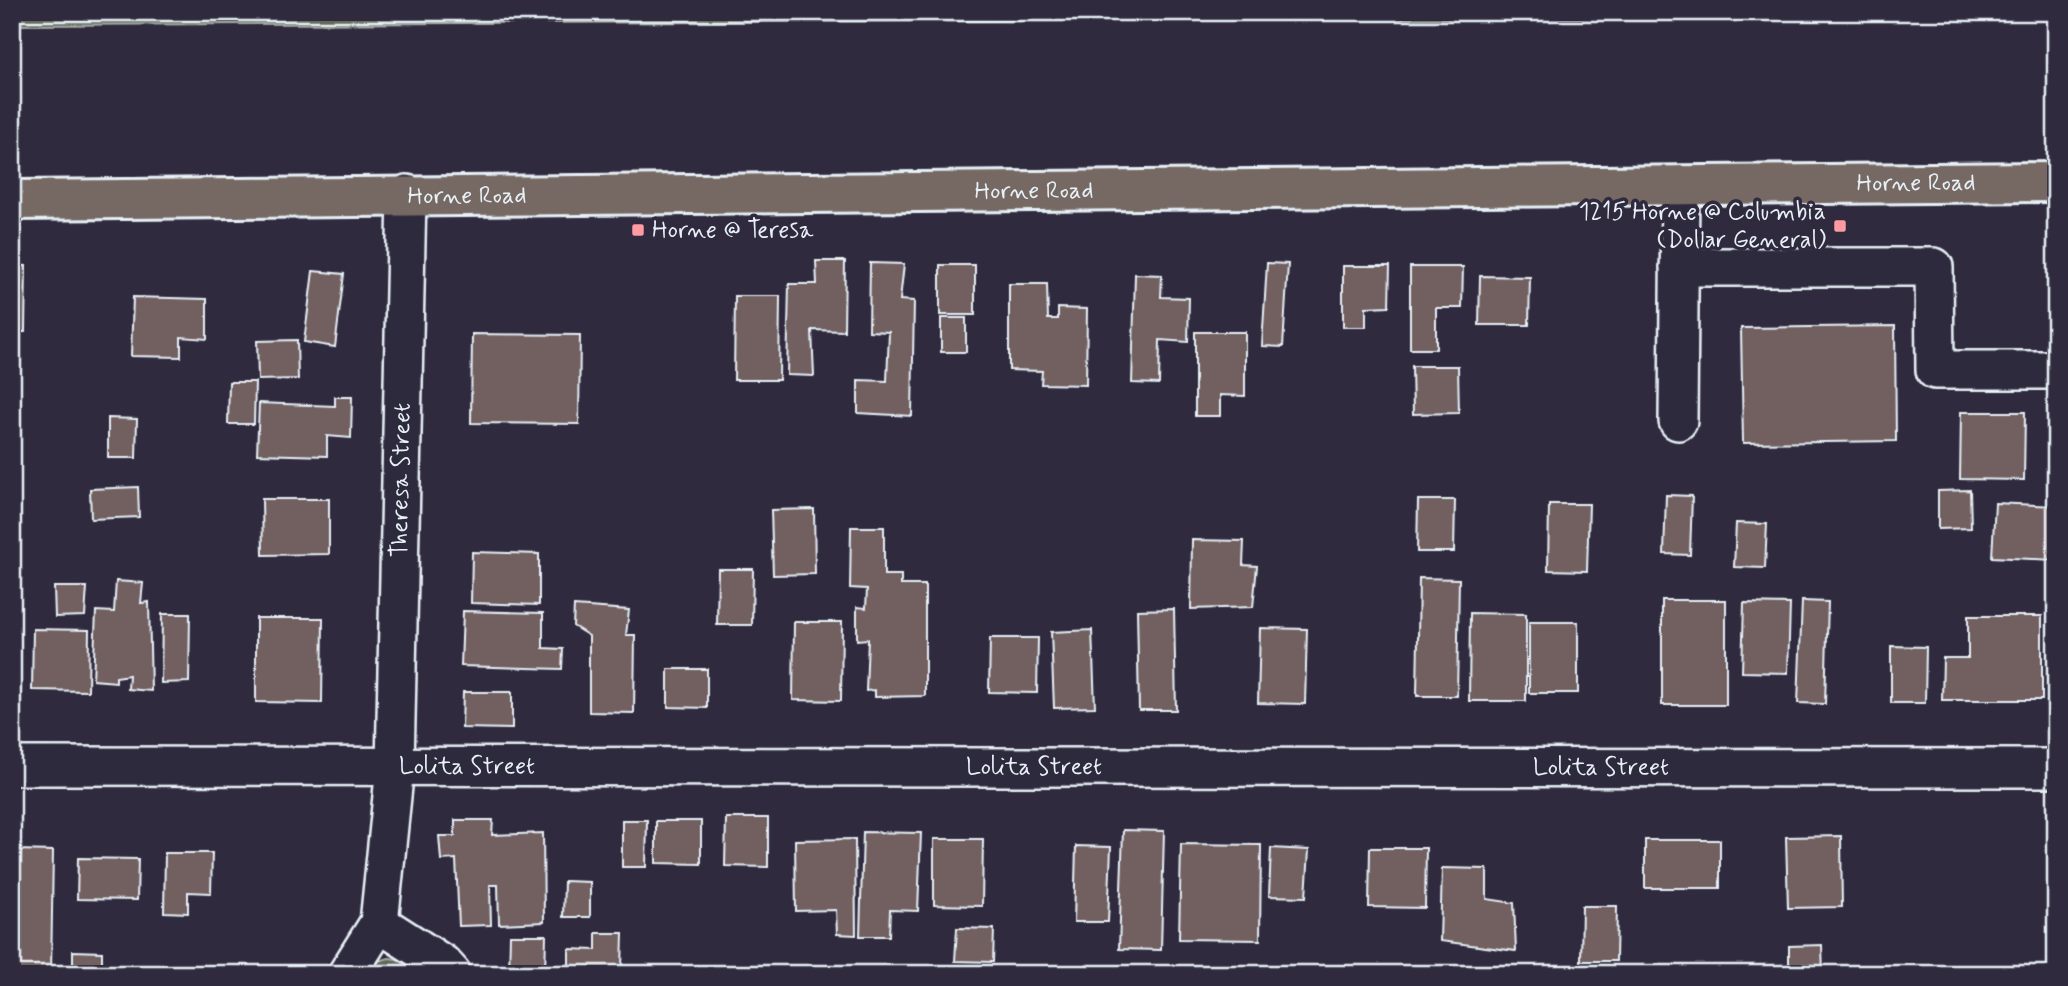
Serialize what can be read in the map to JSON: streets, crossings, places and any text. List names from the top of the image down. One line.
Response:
{"streets":{"main road":["Horne Road"],"street":["Theresa Street","Lolita Street"]},"crossings":[["Horne Road","Theresa Street"],["Theresa Street","Lolita Street"]],"places":{"transit":["1215 Horne @ Columbia (Dollar General)","Horne @ Teresa"]}}
